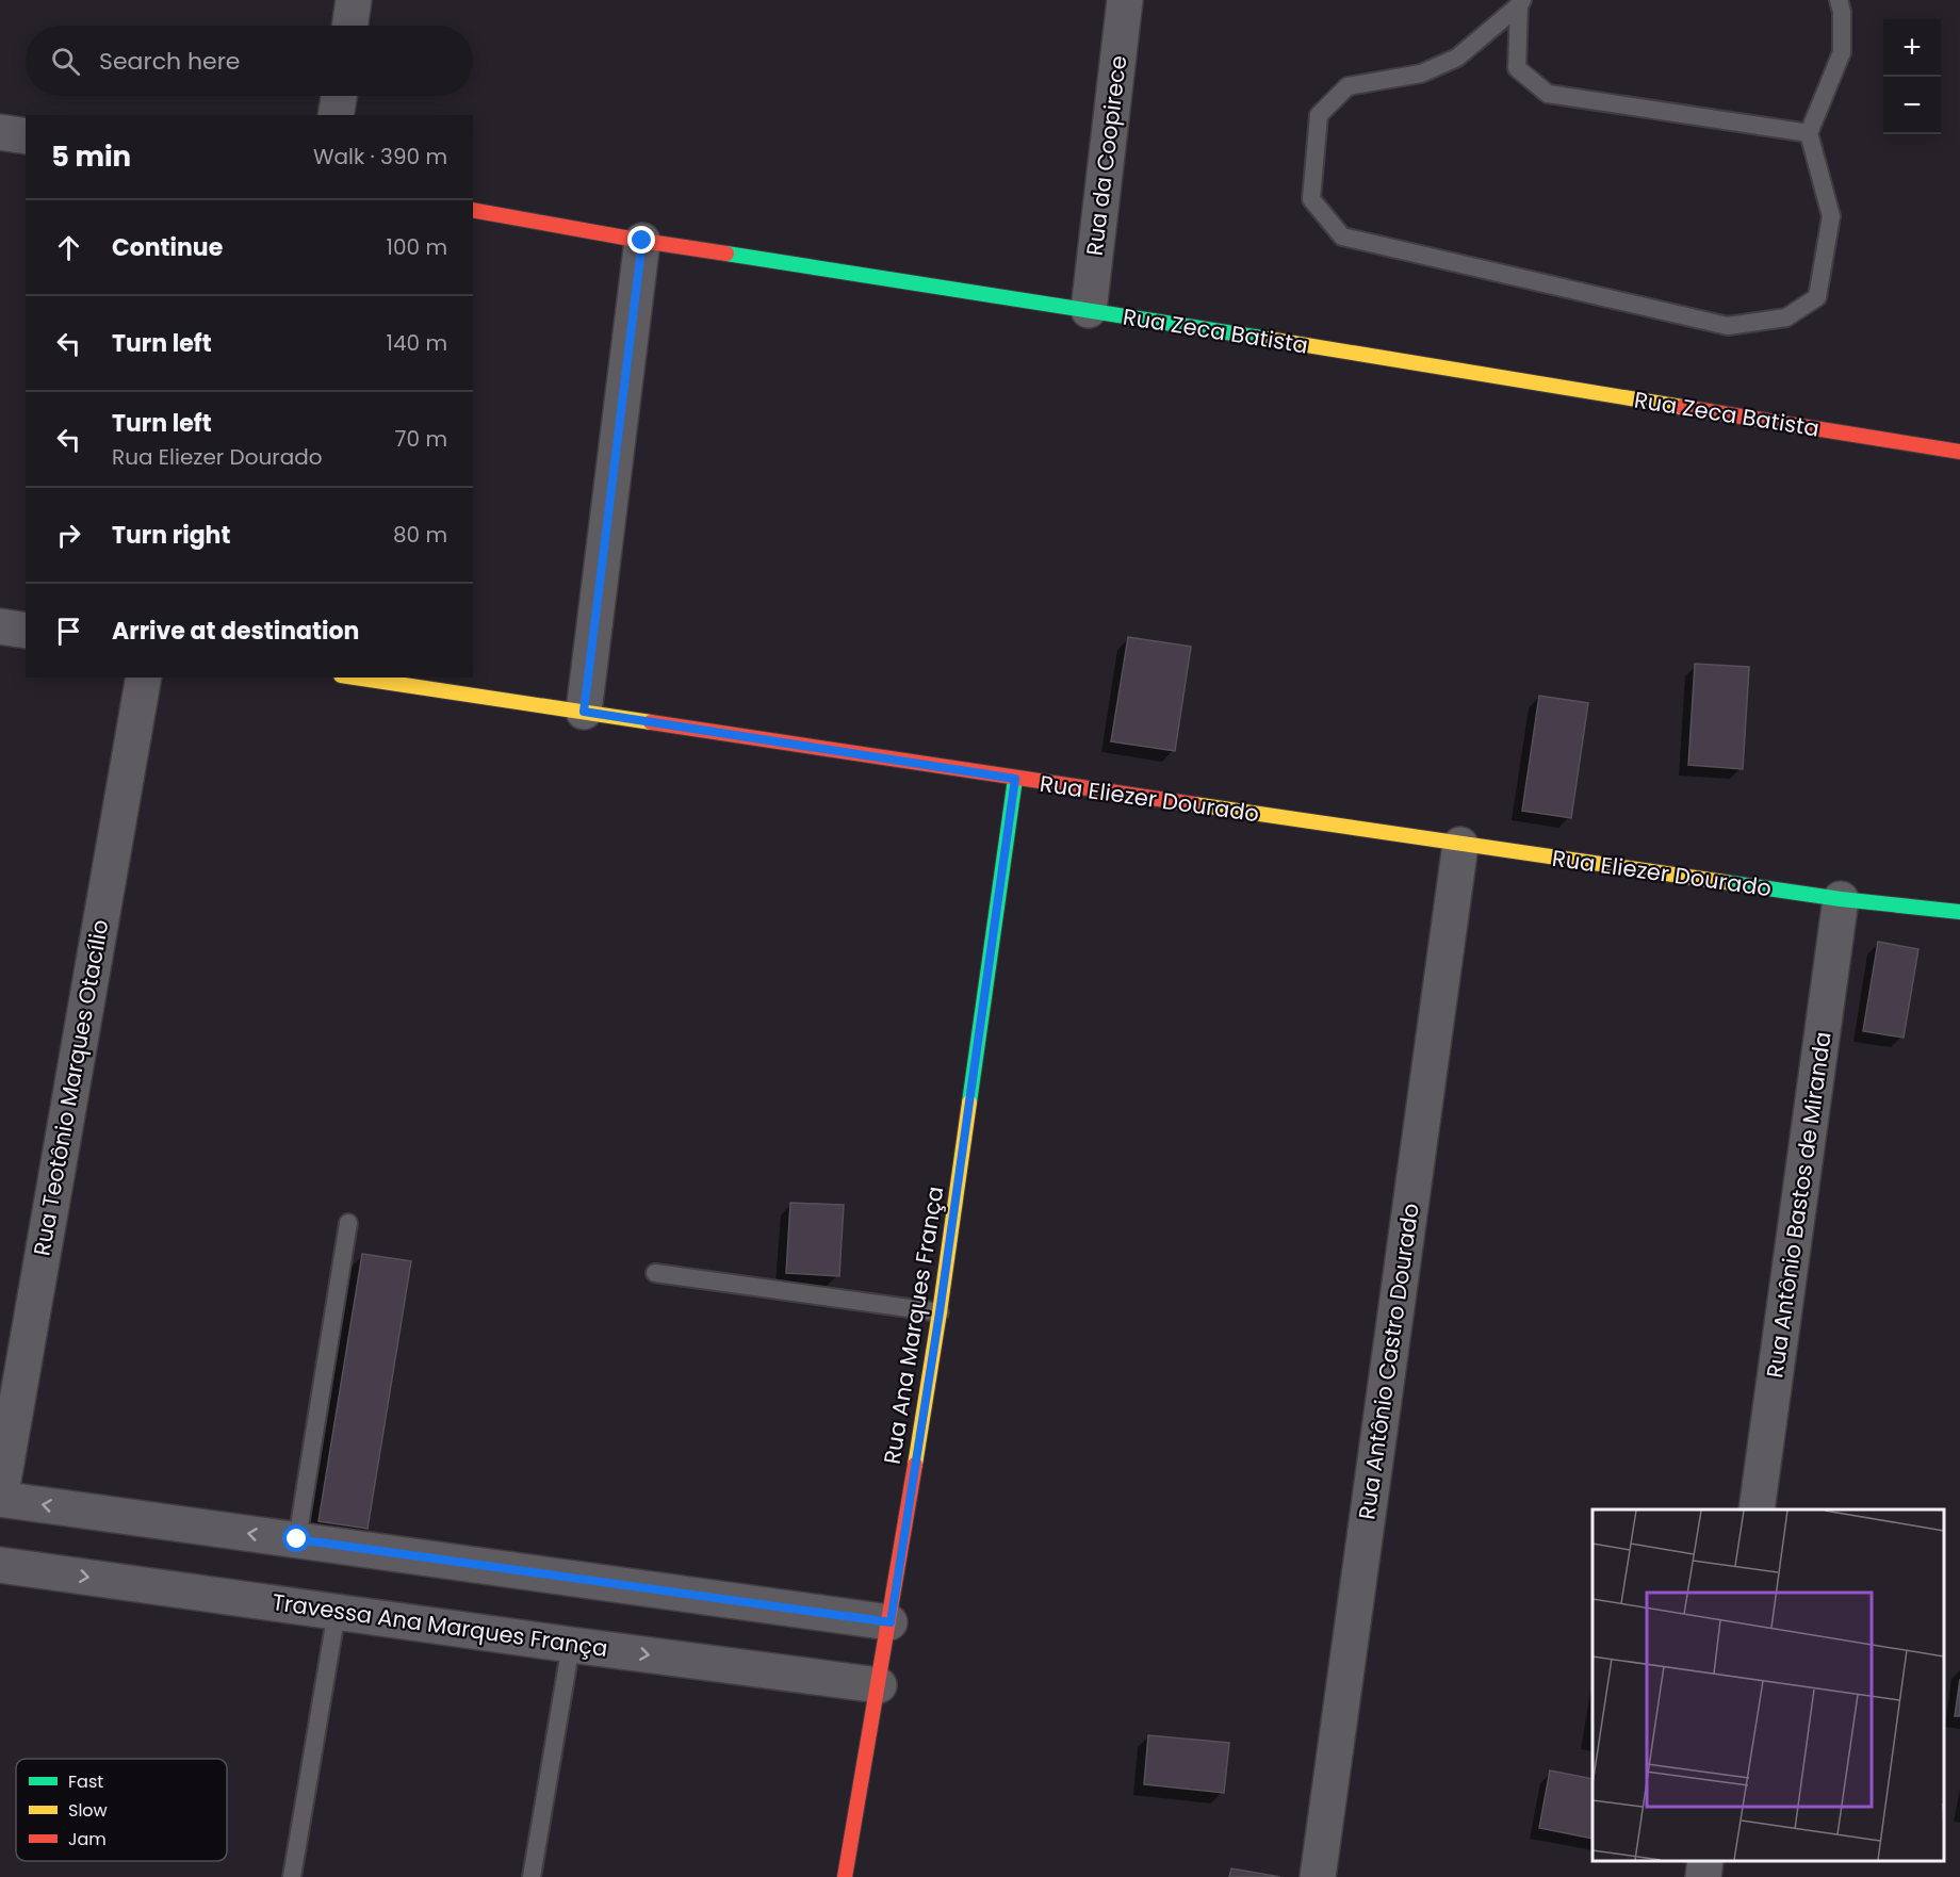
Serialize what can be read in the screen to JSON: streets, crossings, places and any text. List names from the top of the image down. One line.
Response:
{"streets":{"street":["Rua da Coopirece","Rua Zeca Batista","Rua Eliezer Dourado","Rua Teotônio Marques Otacílio","Rua Antônio Bastos de Miranda","Rua Ana Marques França","Rua Antônio Castro Dourado","Travessa Ana Marques França"]},"crossings":[["Rua da Coopirece","Rua Zeca Batista"],["Rua Eliezer Dourado","Rua Antônio Bastos de Miranda"],["Rua Eliezer Dourado","Rua Ana Marques França"],["Rua Eliezer Dourado","Rua Antônio Castro Dourado"],["Rua Ana Marques França","Travessa Ana Marques França"]],"legend":["Fast","Slow","Jam"],"page":{"map_buttons":["+","−"],"search":"Search here","heading":["5 min","Walk · 390 m"],"list":[["Continue","100 m"],["Turn left","140 m"],["Turn left","Rua Eliezer Dourado","70 m"],["Turn right","80 m"],"Arrive at destination"]}}
